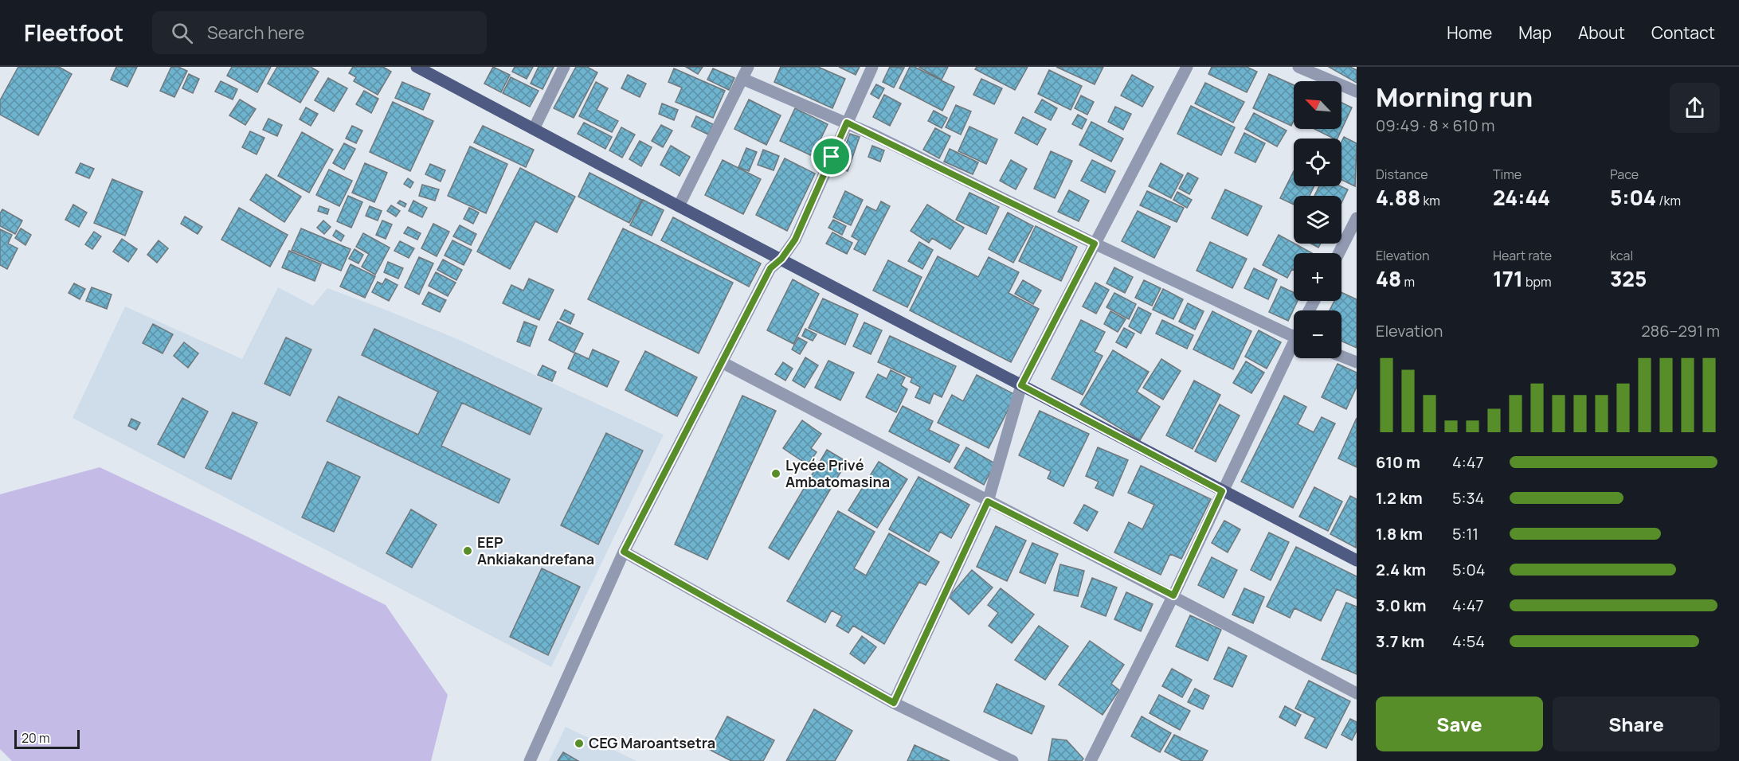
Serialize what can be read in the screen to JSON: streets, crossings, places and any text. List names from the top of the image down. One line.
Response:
{"places":["Lycée Privé Ambatomasina","EEP Ankiakandrefana","CEG Maroantsetra"],"scale_bar":"20 m","north":"top left","page":{"header":"Fleetfoot","search":"Search here","nav":["Home","Map","About","Contact"],"heading":["Morning run","09:49 · 8 × 610 m"],"map_buttons":["+","−"],"stats":[["Distance","4.88 km"],["Time","24:44"],["Pace","5:04 /km"],["Elevation","48 m"],["Heart rate","171 bpm"],["kcal","325"]],"chart":["Elevation","286–291 m"],"list":[{"name":"610 m","note":"4:47"},{"name":"1.2 km","note":"5:34"},{"name":"1.8 km","note":"5:11"},{"name":"2.4 km","note":"5:04"},{"name":"3.0 km","note":"4:47"},{"name":"3.7 km","note":"4:54"}],"buttons":["Save","Share"],"scale":"20 m"}}
